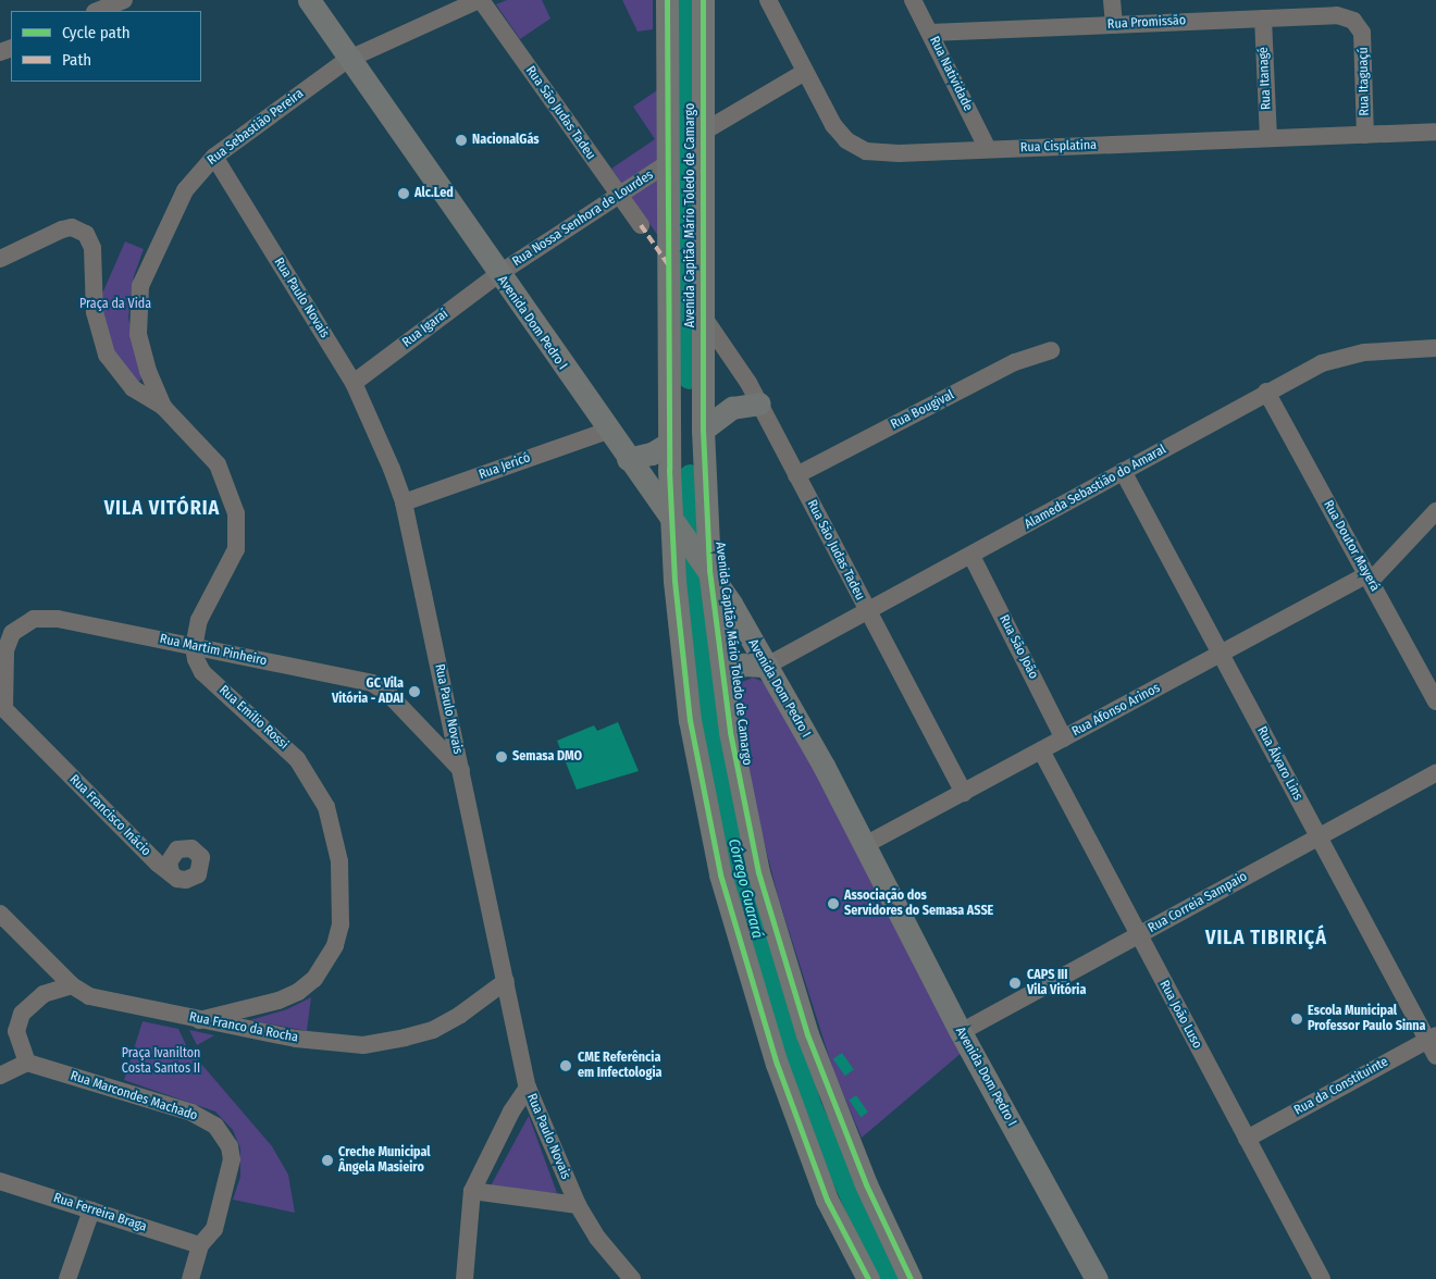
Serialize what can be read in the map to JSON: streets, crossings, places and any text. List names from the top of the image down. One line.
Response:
{"streets":{"main road":["Avenida Capitão Mário Toledo de Camargo","Avenida Dom Pedro I"],"street":["Rua Promissão","Rua Natividade","Rua Itanagé","Rua Itaguaçú","Rua São Judas Tadeu","Rua Sebastião Pereira","Rua Cisplatina","Rua Nossa Senhora de Lourdes","Rua Paulo Novais","Rua Igaraí","Rua Bougival","Rua Jericó","Alameda Sebastião do Amaral","Rua Doutor Mayerá","Rua São João","Rua Martim Pinheiro","Rua Afonso Arinos","Rua Emílio Rossi","Rua Álvaro Lins","Rua Francisco Inácio","Rua Correia Sampaio","Rua João Luso","Rua Franco da Rocha","Rua da Constituinte","Rua Marcondes Machado","Rua Ferreira Braga"]},"crossings":[["Rua Promissão","Rua Natividade"],["Rua Promissão","Rua Itanagé"],["Rua Promissão","Rua Itaguaçú"],["Rua Natividade","Rua Cisplatina"],["Rua Itanagé","Rua Cisplatina"],["Rua Itaguaçú","Rua Cisplatina"],["Rua São Judas Tadeu","Rua Sebastião Pereira"],["Rua São Judas Tadeu","Avenida Capitão Mário Toledo de Camargo"],["Rua São Judas Tadeu","Rua Nossa Senhora de Lourdes"],["Rua São Judas Tadeu","Rua Bougival"],["Rua São Judas Tadeu","Alameda Sebastião do Amaral"],["Rua São Judas Tadeu","Rua Afonso Arinos"],["Rua Sebastião Pereira","Rua Paulo Novais"],["Rua Sebastião Pereira","Avenida Dom Pedro I"],["Rua Sebastião Pereira","Rua Martim Pinheiro"],["Rua Sebastião Pereira","Rua Emílio Rossi"],["Avenida Capitão Mário Toledo de Camargo","Rua Nossa Senhora de Lourdes"],["Avenida Capitão Mário Toledo de Camargo","Avenida Dom Pedro I"],["Rua Nossa Senhora de Lourdes","Avenida Dom Pedro I"],["Rua Nossa Senhora de Lourdes","Rua Igaraí"],["Rua Paulo Novais","Rua Igaraí"],["Rua Paulo Novais","Rua Jericó"],["Rua Paulo Novais","Rua Martim Pinheiro"],["Rua Paulo Novais","Rua Franco da Rocha"],["Avenida Dom Pedro I","Rua Igaraí"],["Avenida Dom Pedro I","Rua Jericó"],["Avenida Dom Pedro I","Alameda Sebastião do Amaral"],["Avenida Dom Pedro I","Rua Afonso Arinos"],["Avenida Dom Pedro I","Rua Correia Sampaio"],["Alameda Sebastião do Amaral","Rua Doutor Mayerá"],["Alameda Sebastião do Amaral","Rua São João"],["Alameda Sebastião do Amaral","Rua Álvaro Lins"],["Rua Doutor Mayerá","Rua Afonso Arinos"],["Rua São João","Rua Afonso Arinos"],["Rua Martim Pinheiro","Rua Emílio Rossi"],["Rua Martim Pinheiro","Rua Francisco Inácio"],["Rua Afonso Arinos","Rua Álvaro Lins"],["Rua Afonso Arinos","Rua João Luso"],["Rua Emílio Rossi","Rua Franco da Rocha"],["Rua Álvaro Lins","Rua Correia Sampaio"],["Rua Álvaro Lins","Rua da Constituinte"],["Rua Correia Sampaio","Rua João Luso"],["Rua João Luso","Rua da Constituinte"],["Rua Marcondes Machado","Rua Ferreira Braga"]],"districts":["VILA VITÓRIA","VILA TIBIRIÇÁ"],"water":["Córrego Guarará"],"parks":["Praça da Vida","Praça Ivanilton Costa Santos II"],"places":["NacionalGás","Alc.Led","GC Vila Vitória - ADAI","Semasa DMO","Associação dos Servidores do Semasa ASSE","CAPS III Vila Vitória","Escola Municipal Professor Paulo Sinna","CME Referência em Infectologia","Creche Municipal Ângela Masieiro"],"legend":["Cycle path","Path"]}
